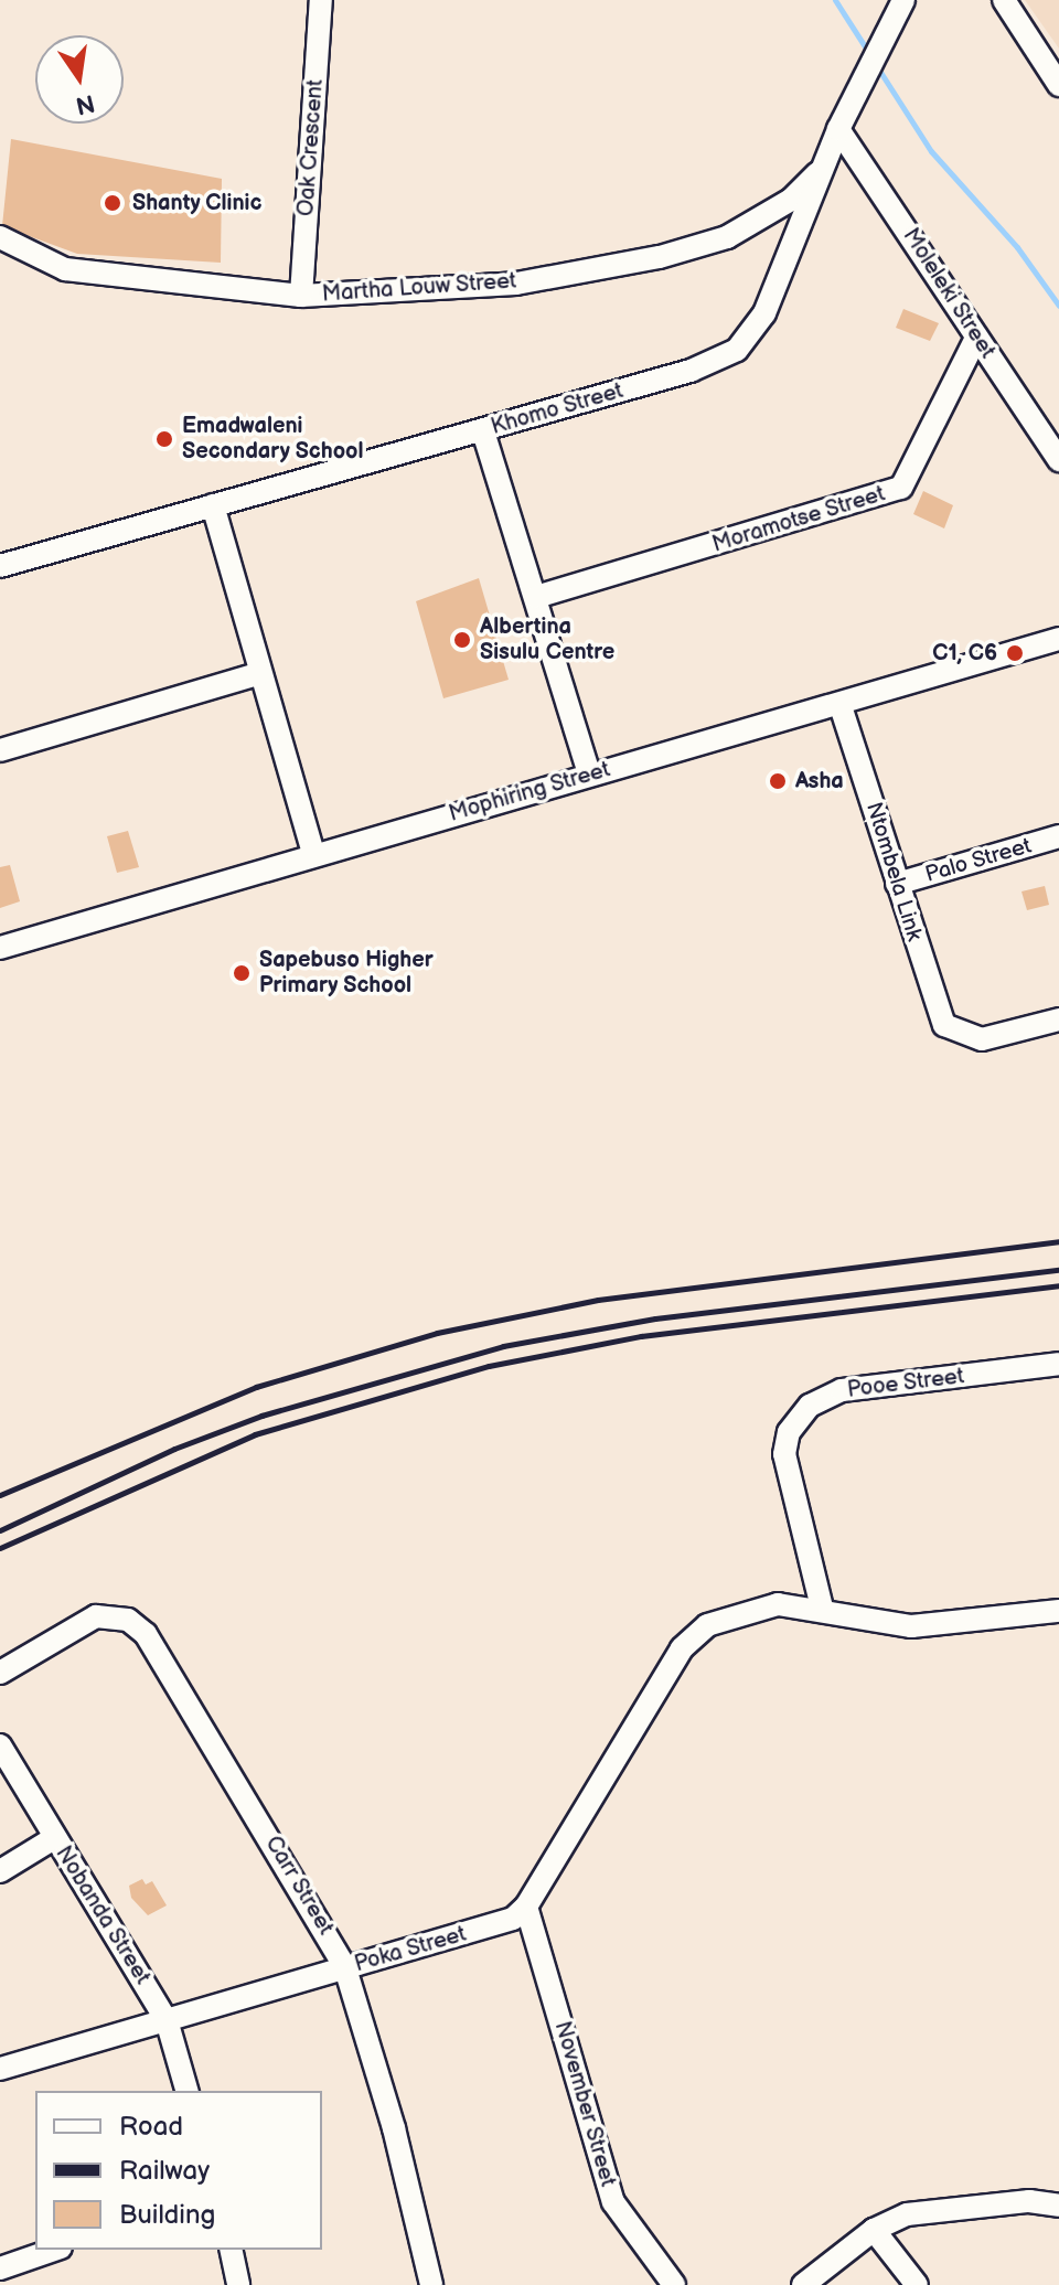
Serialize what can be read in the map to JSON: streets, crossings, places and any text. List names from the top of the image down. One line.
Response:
{"streets":{"street":["Oak Crescent","Martha Louw Street","Moleleki Street","Khomo Street","Moramotse Street","Mophiring Street","Palo Street","Ntombela Link","Pooe Street","Carr Street","Nobanda Street","Poka Street","November Street"]},"crossings":[["Oak Crescent","Martha Louw Street"],["Martha Louw Street","Khomo Street"],["Moleleki Street","Khomo Street"],["Moleleki Street","Moramotse Street"],["Mophiring Street","Ntombela Link"],["Palo Street","Ntombela Link"],["Carr Street","Poka Street"],["Nobanda Street","Poka Street"],["Poka Street","November Street"]],"places":["Shanty Clinic","Emadwaleni Secondary School","Albertina Sisulu Centre","C1, C6","Asha","Sapebuso Higher Primary School"],"legend":["Road","Railway","Building"],"north":"bottom"}
